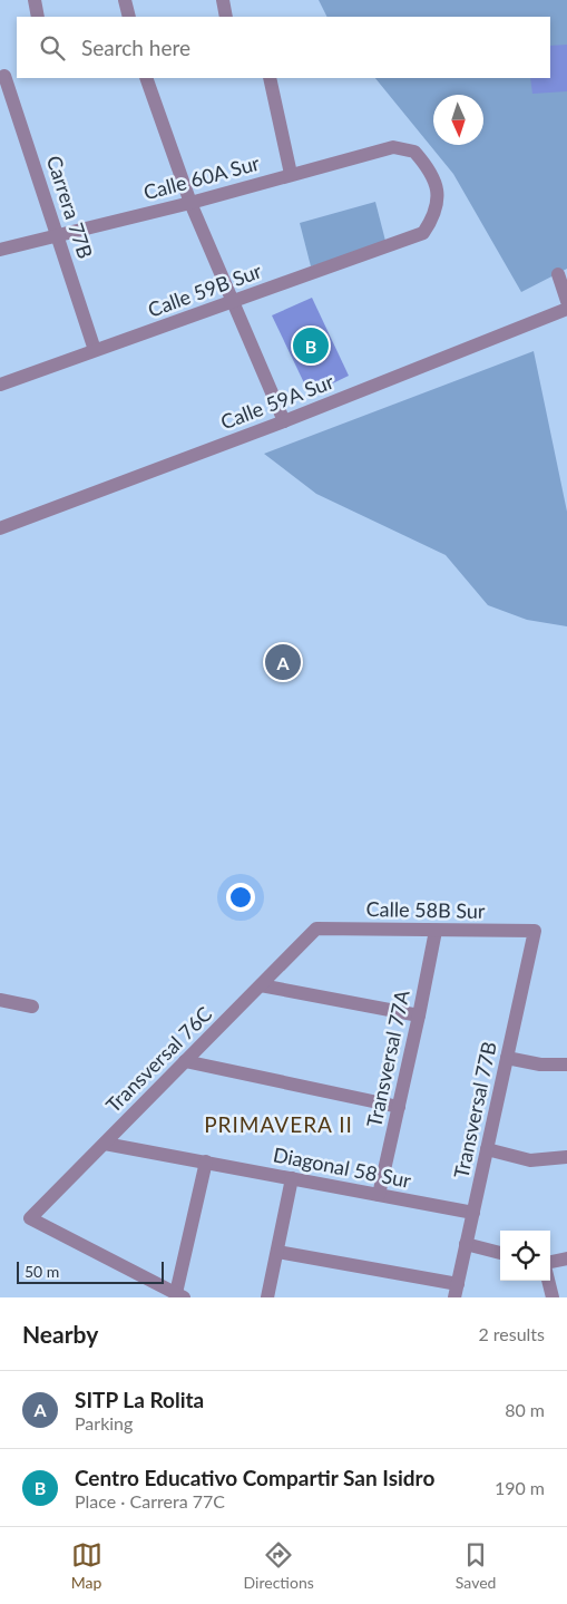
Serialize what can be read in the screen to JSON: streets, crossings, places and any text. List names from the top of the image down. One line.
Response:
{"streets":{"street":["Calle 60A Sur","Carrera 77B","Calle 59B Sur","Calle 59A Sur","Calle 58B Sur","Transversal 77A","Transversal 76C","Transversal 77B","Diagonal 58 Sur"]},"crossings":[["Calle 60A Sur","Carrera 77B"],["Calle 60A Sur","Calle 59B Sur"],["Carrera 77B","Calle 59B Sur"],["Calle 58B Sur","Transversal 77A"],["Calle 58B Sur","Transversal 76C"],["Calle 58B Sur","Transversal 77B"],["Transversal 77A","Diagonal 58 Sur"],["Transversal 76C","Diagonal 58 Sur"],["Transversal 77B","Diagonal 58 Sur"]],"districts":["PRIMAVERA II"],"scale_bar":"50 m","north":"bottom","page":{"search":"Search here","pins":["B","A"],"scale":"50 m","heading":["Nearby","2 results"],"list":[{"mark":"A","name":"SITP La Rolita","note":"Parking","value":"80 m"},{"mark":"B","name":"Centro Educativo Compartir San Isidro","note":"Place · Carrera 77C","value":"190 m"}],"nav":["Map","Directions","Saved"]}}
